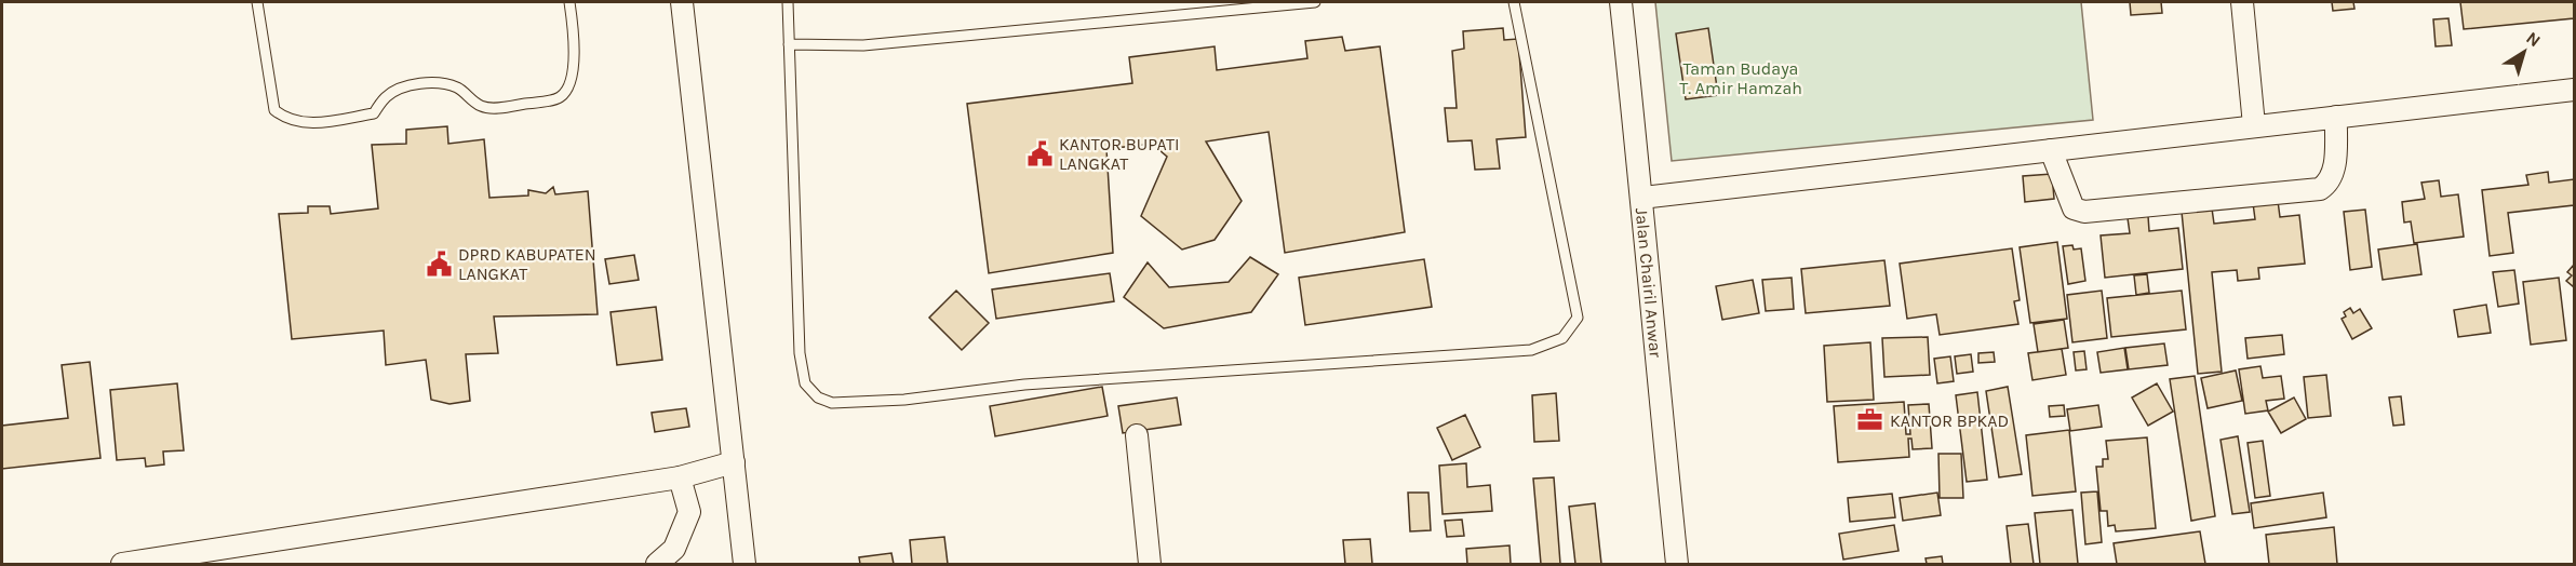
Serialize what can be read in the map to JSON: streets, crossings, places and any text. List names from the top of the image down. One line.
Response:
{"streets":{"street":["Jalan Chairil Anwar"]},"parks":["Taman Budaya T. Amir Hamzah"],"places":{"public building":["KANTOR BUPATI LANGKAT","DPRD KABUPATEN LANGKAT"],"office":["KANTOR BPKAD"]},"north":"top right"}
